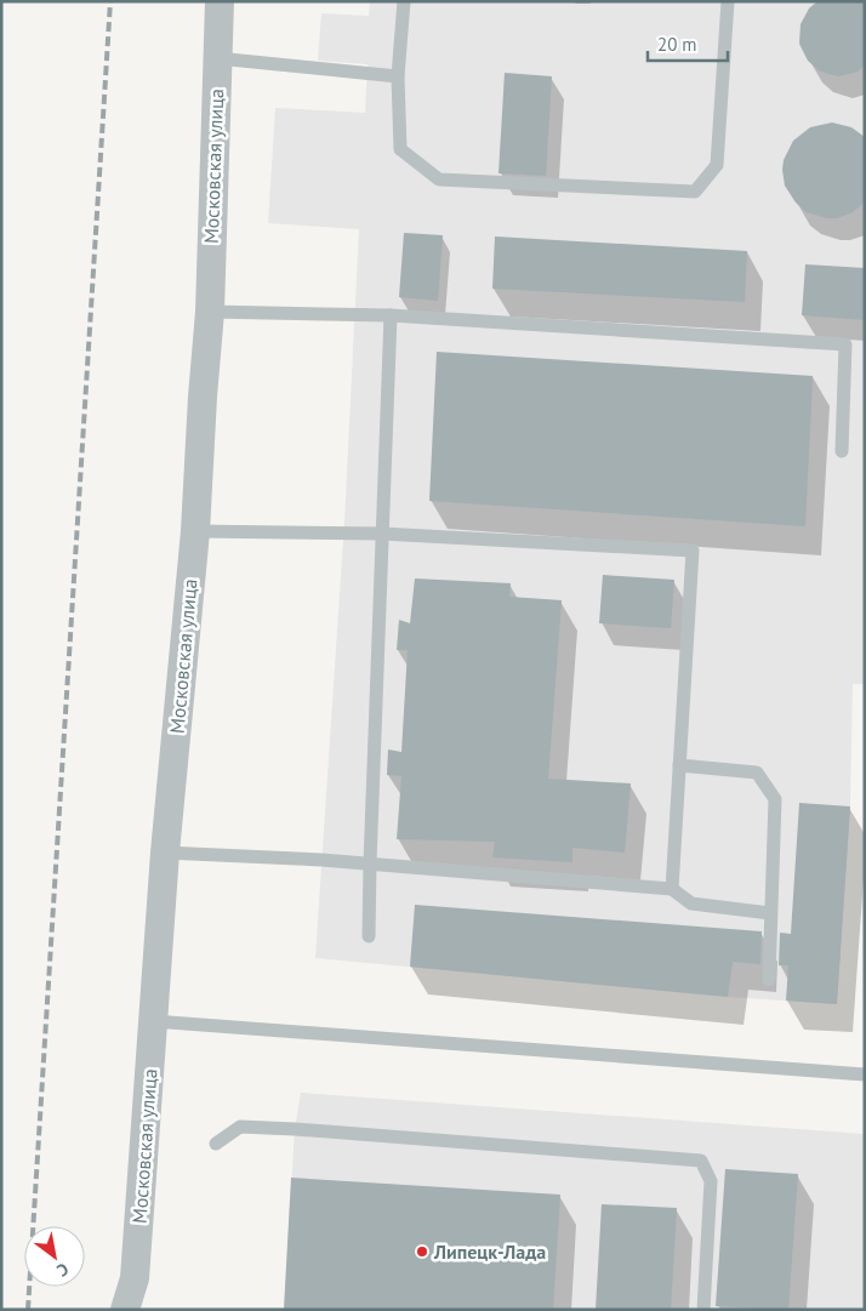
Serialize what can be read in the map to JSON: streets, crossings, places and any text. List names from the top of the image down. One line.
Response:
{"streets":{"street":["Московская улица"]},"places":["Липецк-Лада"],"scale_bar":"20 m","north":"bottom right"}
